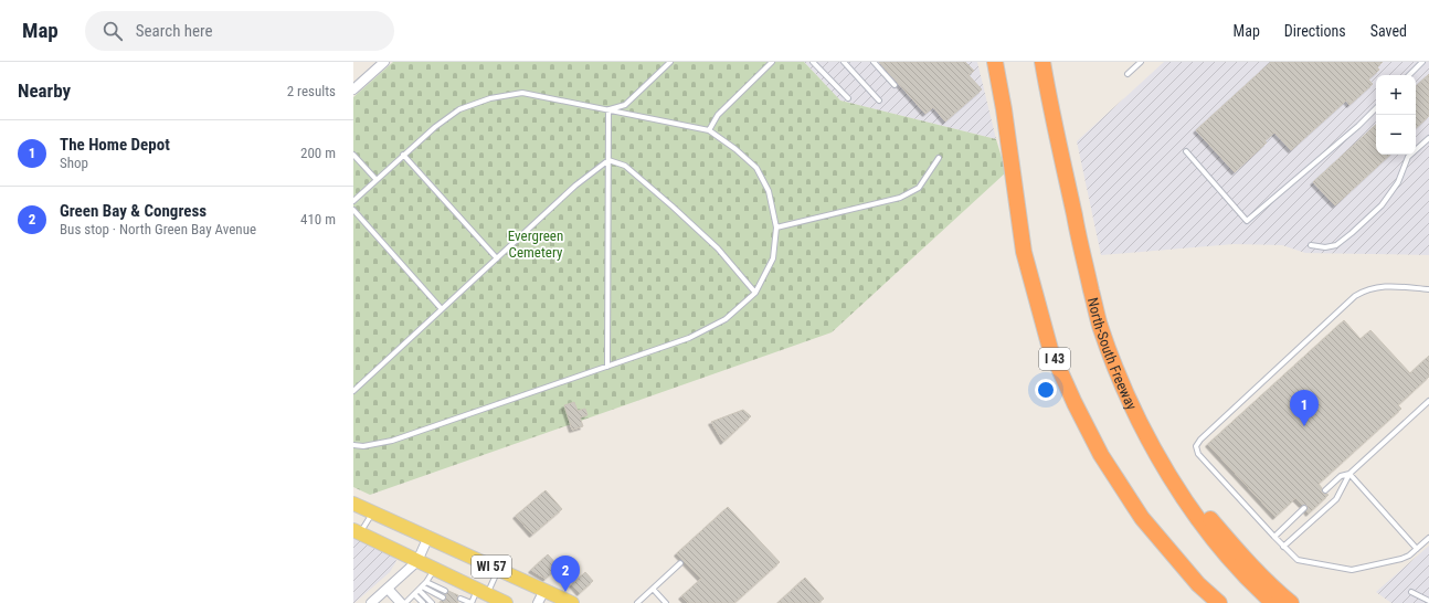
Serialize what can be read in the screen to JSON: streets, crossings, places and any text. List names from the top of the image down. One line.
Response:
{"streets":{"highway":["North-South Freeway","I 43"],"main road":["WI 57"]},"parks":["Evergreen Cemetery"],"page":{"header":"Map","search":"Search here","nav":["Map","Directions","Saved"],"heading":["Nearby","2 results"],"map_buttons":["+","−"],"list":[{"mark":"1","name":"The Home Depot","note":"Shop","value":"200 m"},{"mark":"2","name":"Green Bay & Congress","note":"Bus stop · North Green Bay Avenue","value":"410 m"}],"pins":["1","2"]}}
